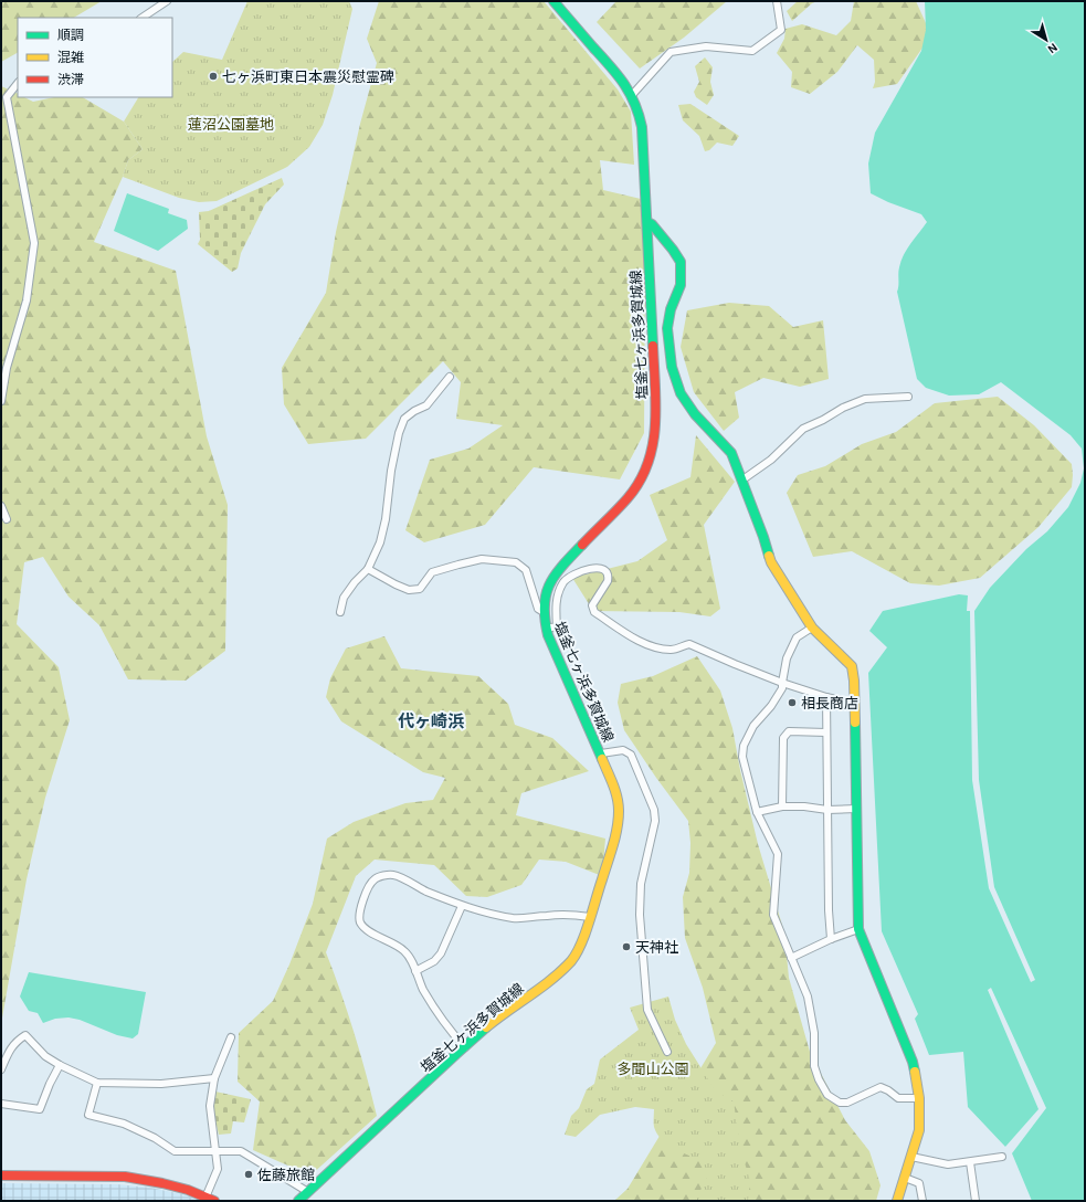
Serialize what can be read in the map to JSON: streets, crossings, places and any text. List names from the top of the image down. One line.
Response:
{"streets":{"main road":["塩釜七ヶ浜多賀城線"]},"districts":["代ヶ崎浜"],"parks":["蓮沼公園墓地","多聞山公園"],"places":["七ヶ浜町東日本震災慰霊碑","相長商店","天神社","佐藤旅館"],"legend":["順調","混雑","渋滞"],"north":"bottom right"}
